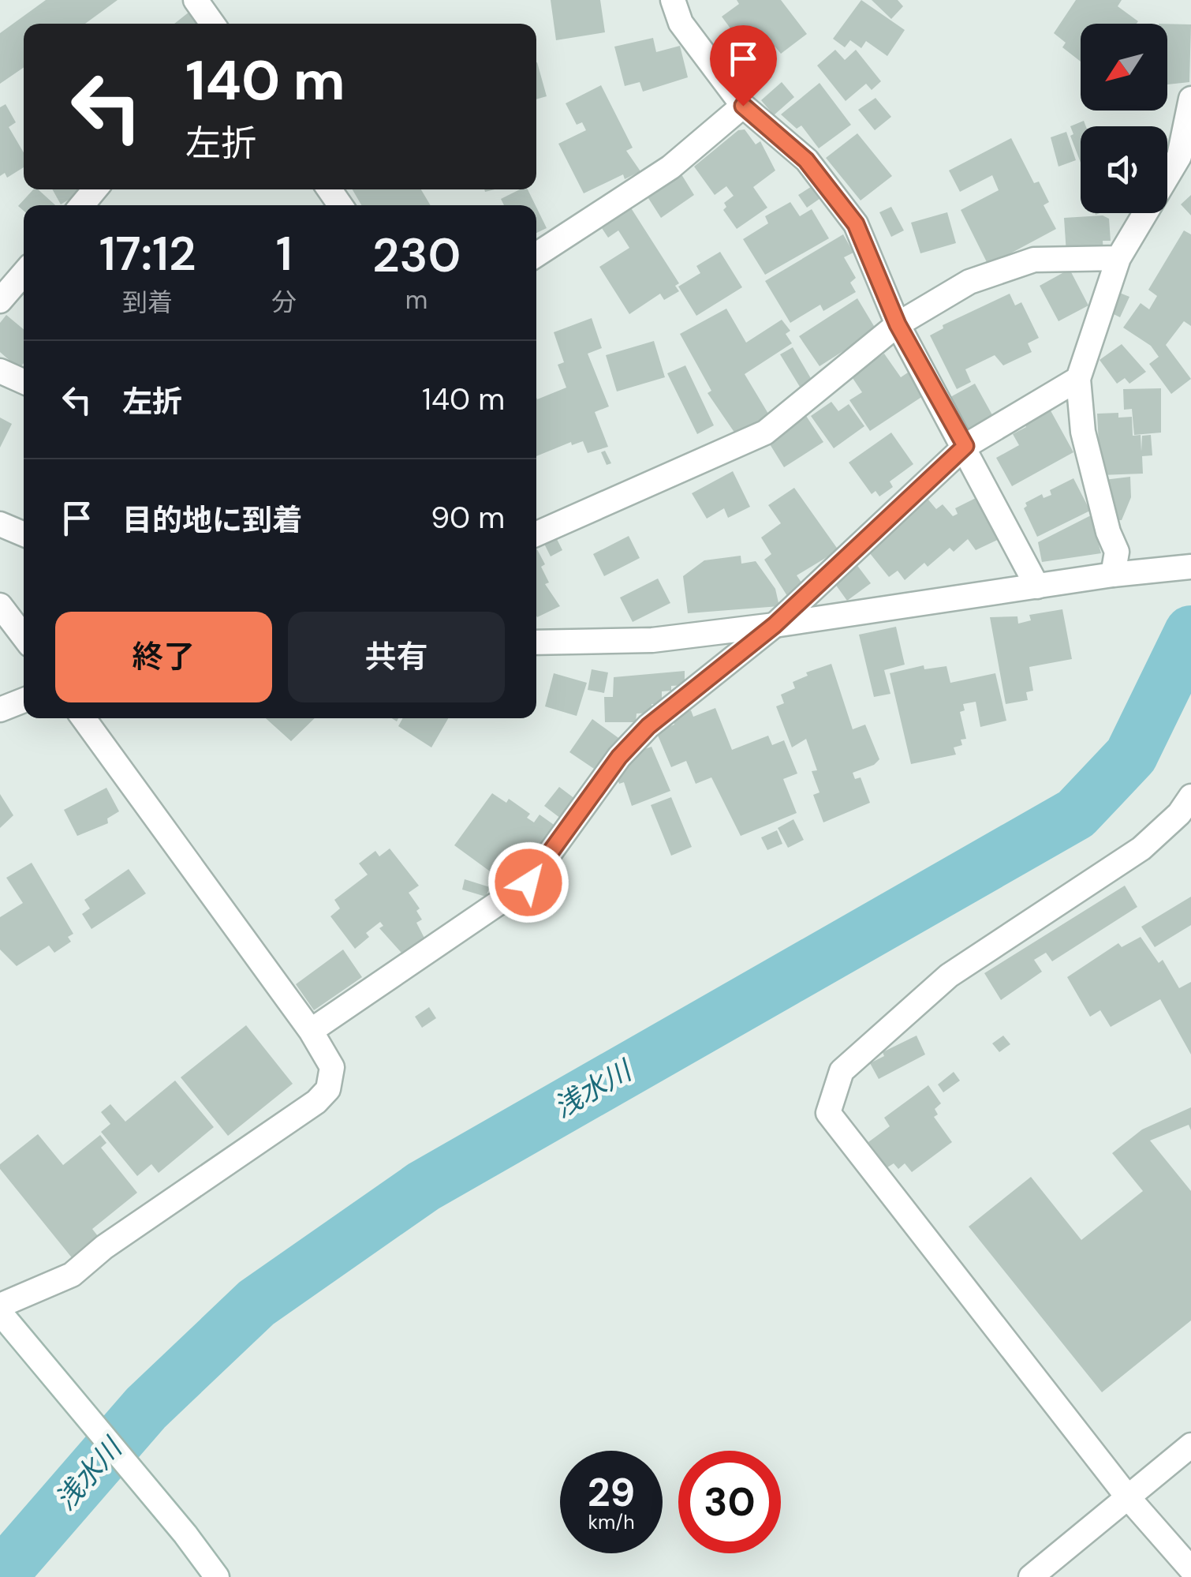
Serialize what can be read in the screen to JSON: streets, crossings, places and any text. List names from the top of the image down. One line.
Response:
{"water":["浅水川"],"north":"bottom left","page":{"turn":["140 m","左折"],"eta":["17:12","到着","1","分","230","m"],"list":[{"name":"左折","value":"140 m"},{"name":"目的地に到着","value":"90 m"}],"buttons":["終了","共有"],"speed":"29 km/h","limit":"30"}}
